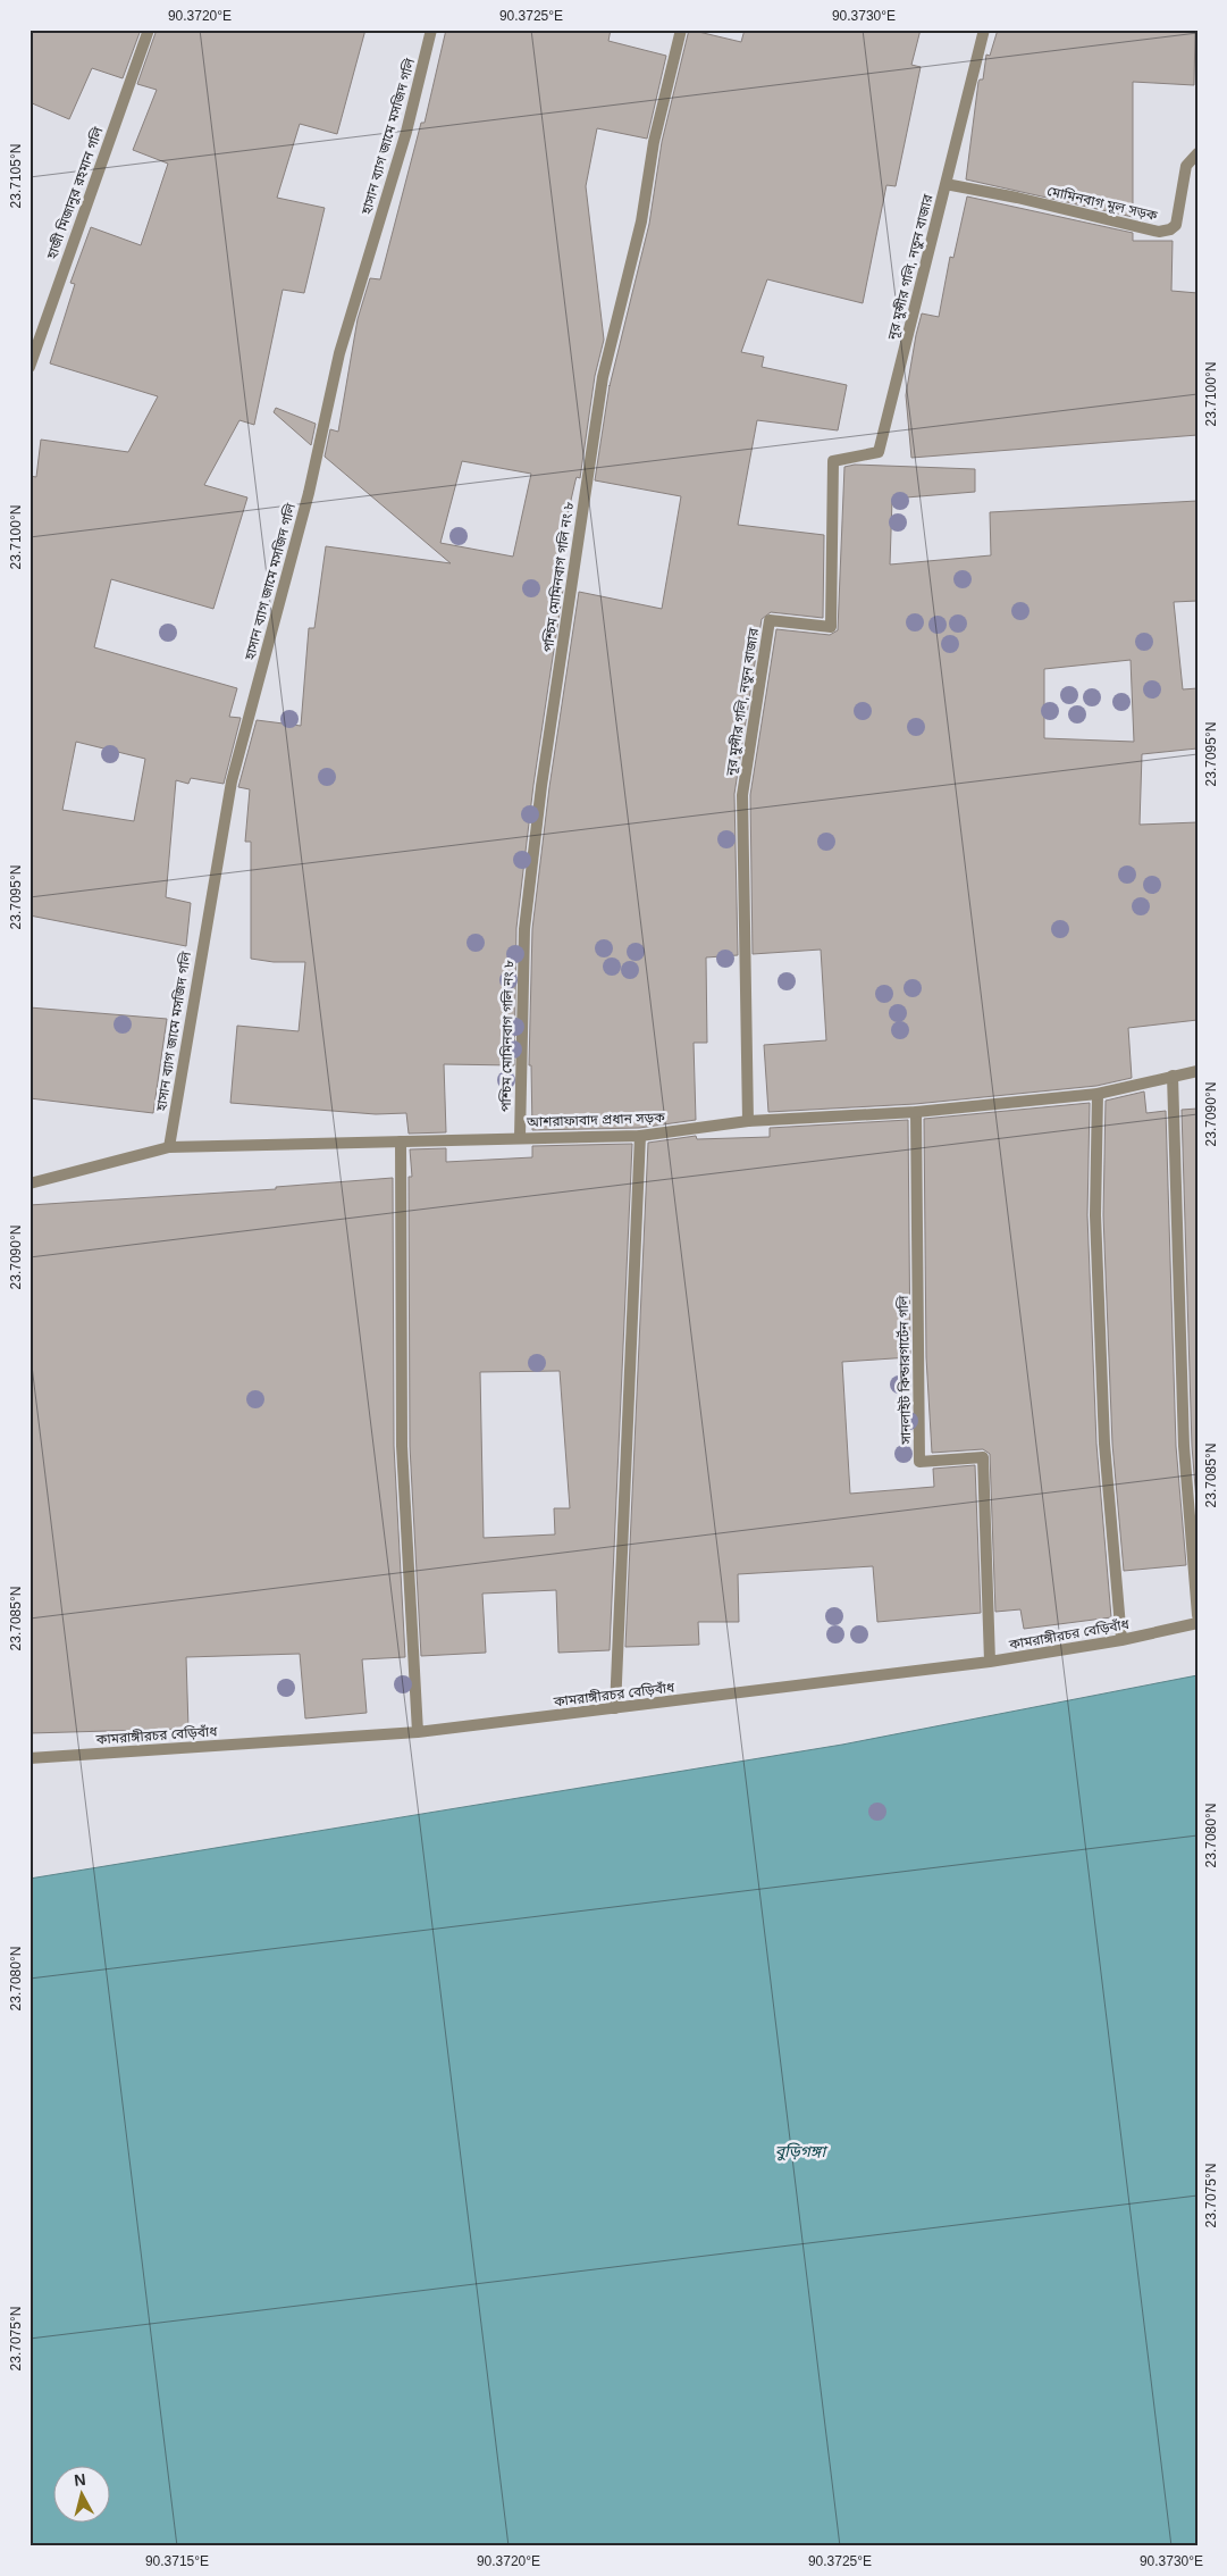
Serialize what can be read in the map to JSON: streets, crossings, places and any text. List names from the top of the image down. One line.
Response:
{"streets":{"street":["হাসান ব্যাগ জামে মসজিদ গলি","হাজী মিজানুর রহমান গলি","মোমিনবাগ মূল সড়ক","নূর মুন্সীর গলি, নতুন বাজার","পশ্চিম মোমিনবাগ গলি নং ৮","আশরাফাবাদ প্রধান সড়ক","সানলাইট কিন্ডারগার্টেন গলি","কামরাঙ্গীরচর বেড়িবাঁধ"]},"crossings":[["হাসান ব্যাগ জামে মসজিদ গলি","আশরাফাবাদ প্রধান সড়ক"],["মোমিনবাগ মূল সড়ক","নূর মুন্সীর গলি, নতুন বাজার"],["নূর মুন্সীর গলি, নতুন বাজার","আশরাফাবাদ প্রধান সড়ক"],["পশ্চিম মোমিনবাগ গলি নং ৮","আশরাফাবাদ প্রধান সড়ক"],["আশরাফাবাদ প্রধান সড়ক","সানলাইট কিন্ডারগার্টেন গলি"],["সানলাইট কিন্ডারগার্টেন গলি","কামরাঙ্গীরচর বেড়িবাঁধ"]],"water":["বুড়িগঙ্গা"],"north":"top","coordinates":["90.3720°E","90.3725°E","90.3730°E","23.7105°N","23.7100°N","23.7095°N","23.7090°N","23.7085°N","23.7080°N","23.7075°N","90.3715°E"]}
